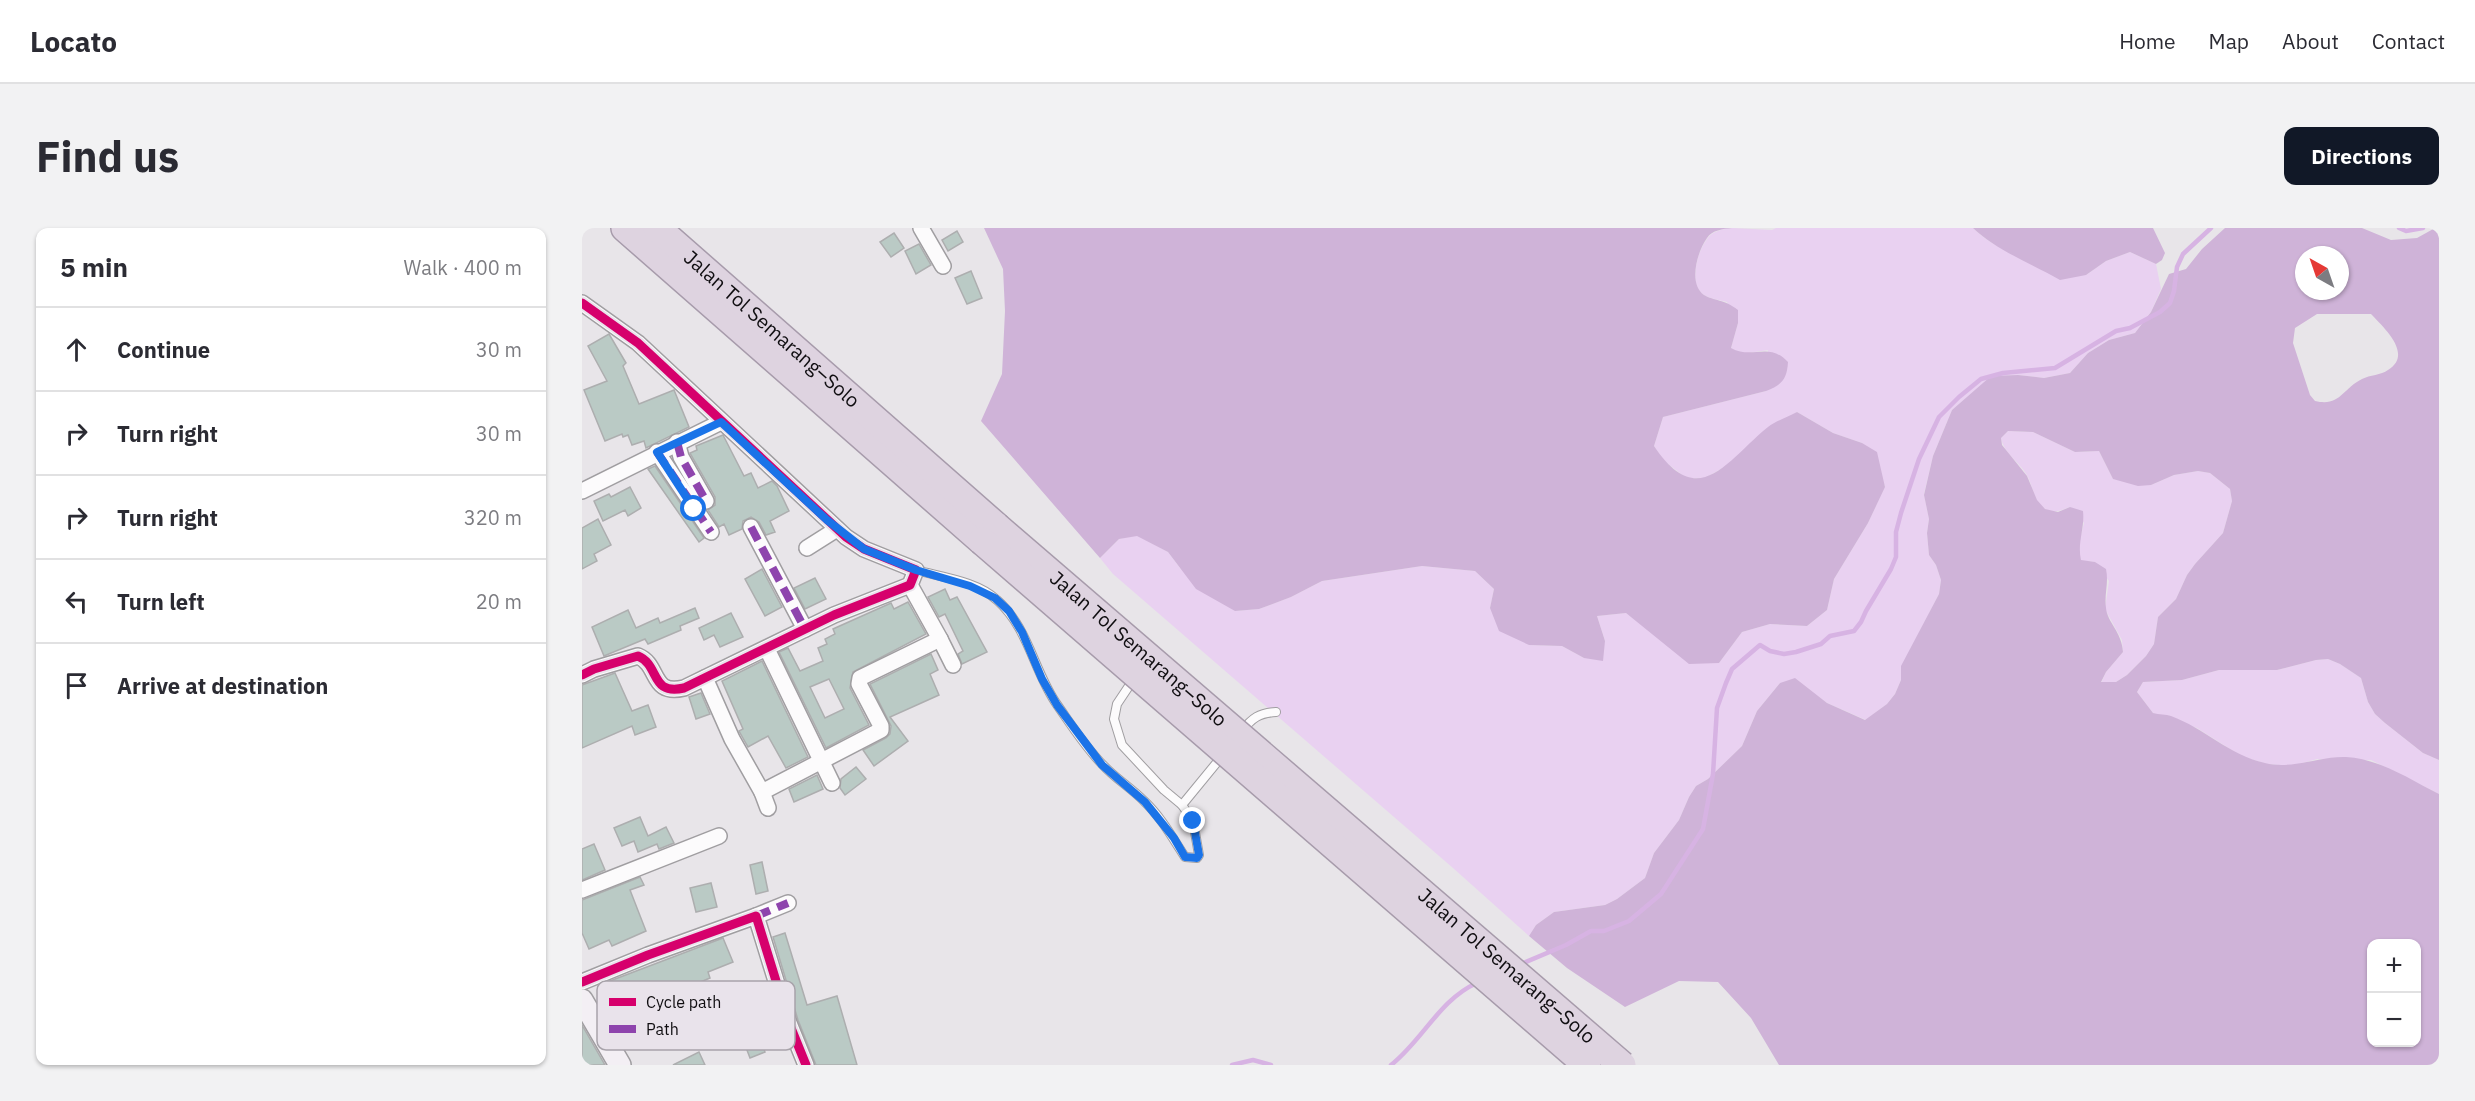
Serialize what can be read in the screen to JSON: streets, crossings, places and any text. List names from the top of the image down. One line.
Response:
{"streets":{"highway":["Jalan Tol Semarang–Solo"]},"legend":["Cycle path","Path"],"north":"top left","page":{"header":"Locato","nav":["Home","Map","About","Contact"],"buttons":"Directions","title":"Find us","heading":["5 min","Walk · 400 m"],"list":[["Continue","30 m"],["Turn right","30 m"],["Turn right","320 m"],["Turn left","20 m"],"Arrive at destination"],"map_buttons":["+","−"]}}
